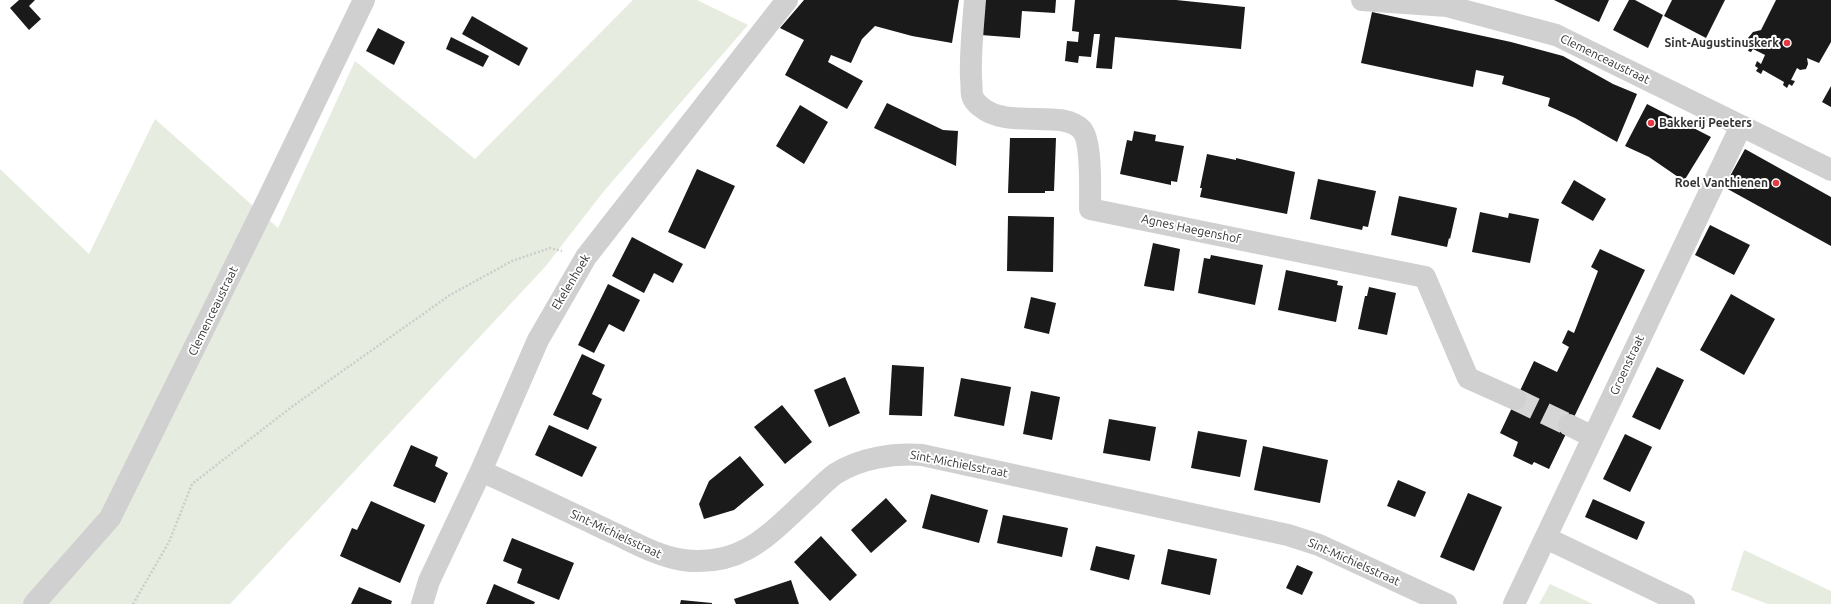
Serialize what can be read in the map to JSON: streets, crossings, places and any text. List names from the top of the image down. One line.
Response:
{"streets":{"street":["Clemenceaustraat","Agnes Haegenshof","Ekelenhoek","Groenstraat","Sint-Michielsstraat"]},"crossings":[["Clemenceaustraat","Groenstraat"],["Ekelenhoek","Sint-Michielsstraat"]],"places":["Sint-Augustinuskerk","Bakkerij Peeters","Roel Vanthienen"]}
